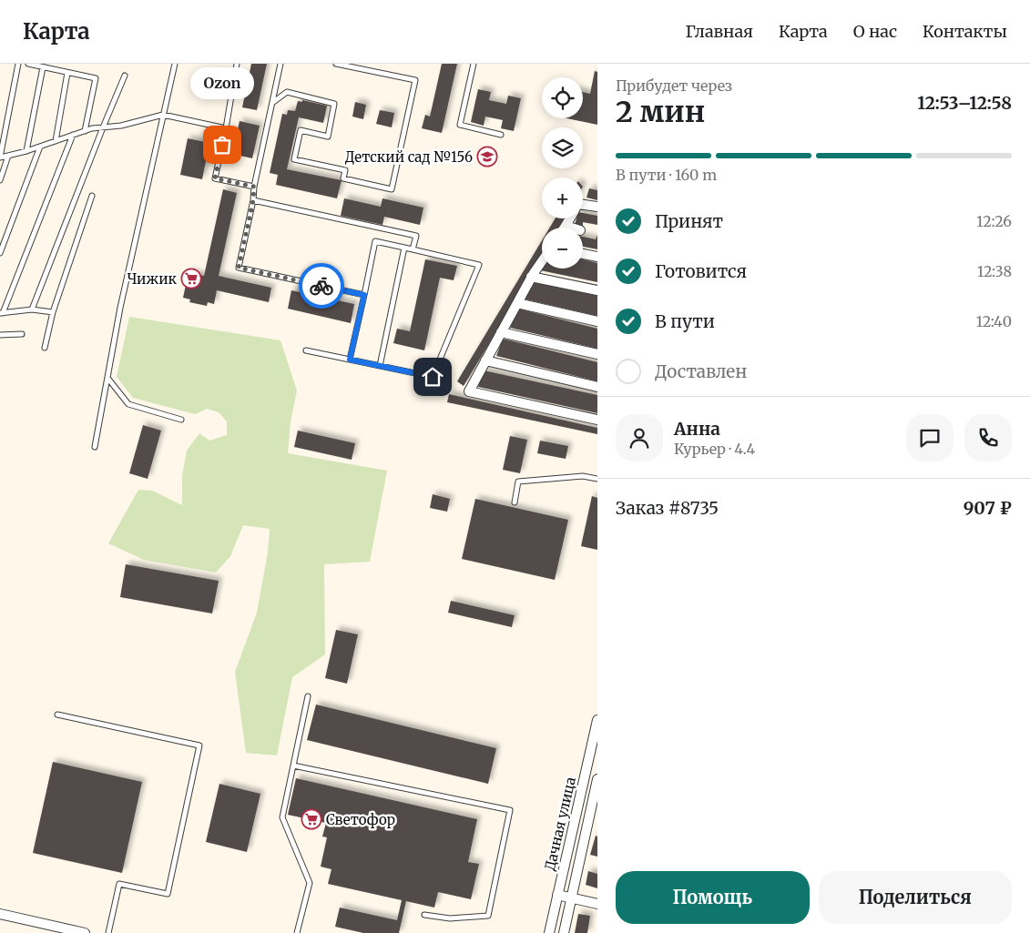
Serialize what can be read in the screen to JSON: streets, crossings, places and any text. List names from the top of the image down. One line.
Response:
{"streets":{"street":["Дачная улица"]},"places":{"other":["Ozon"],"school or university":["Детский сад №156"],"supermarket":["Чижик","Светофор"]},"page":{"header":"Карта","nav":["Главная","Карта","О нас","Контакты"],"heading":["2 мин","Прибудет через","12:53–12:58"],"panel":["Анна","Курьер · 4.4","Заказ #8735","907 ₽"],"bubble":"Ozon","map_buttons":["+","−"],"bar":"В пути · 160 m","list":[["Принят","12:26"],["Готовится","12:38"],["В пути","12:40"],"Доставлен"],"buttons":["Помощь","Поделиться"]}}
